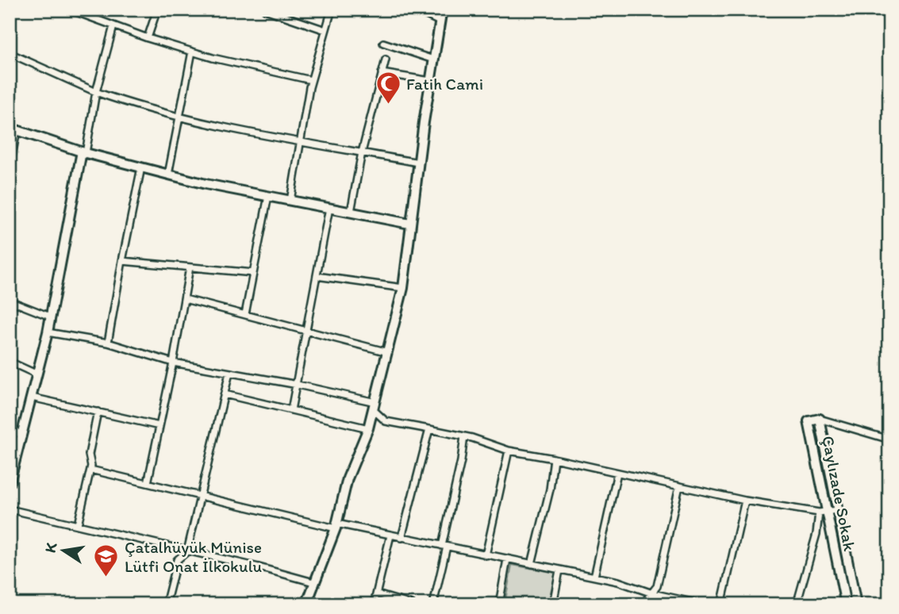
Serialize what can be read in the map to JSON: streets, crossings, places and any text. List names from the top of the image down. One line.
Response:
{"streets":{"street":["Çaylızade Sokak"]},"places":{"mosque":["Fatih Cami"],"school or university":["Çatalhüyük Münise Lütfi Onat İlkokulu"]},"north":"left"}
